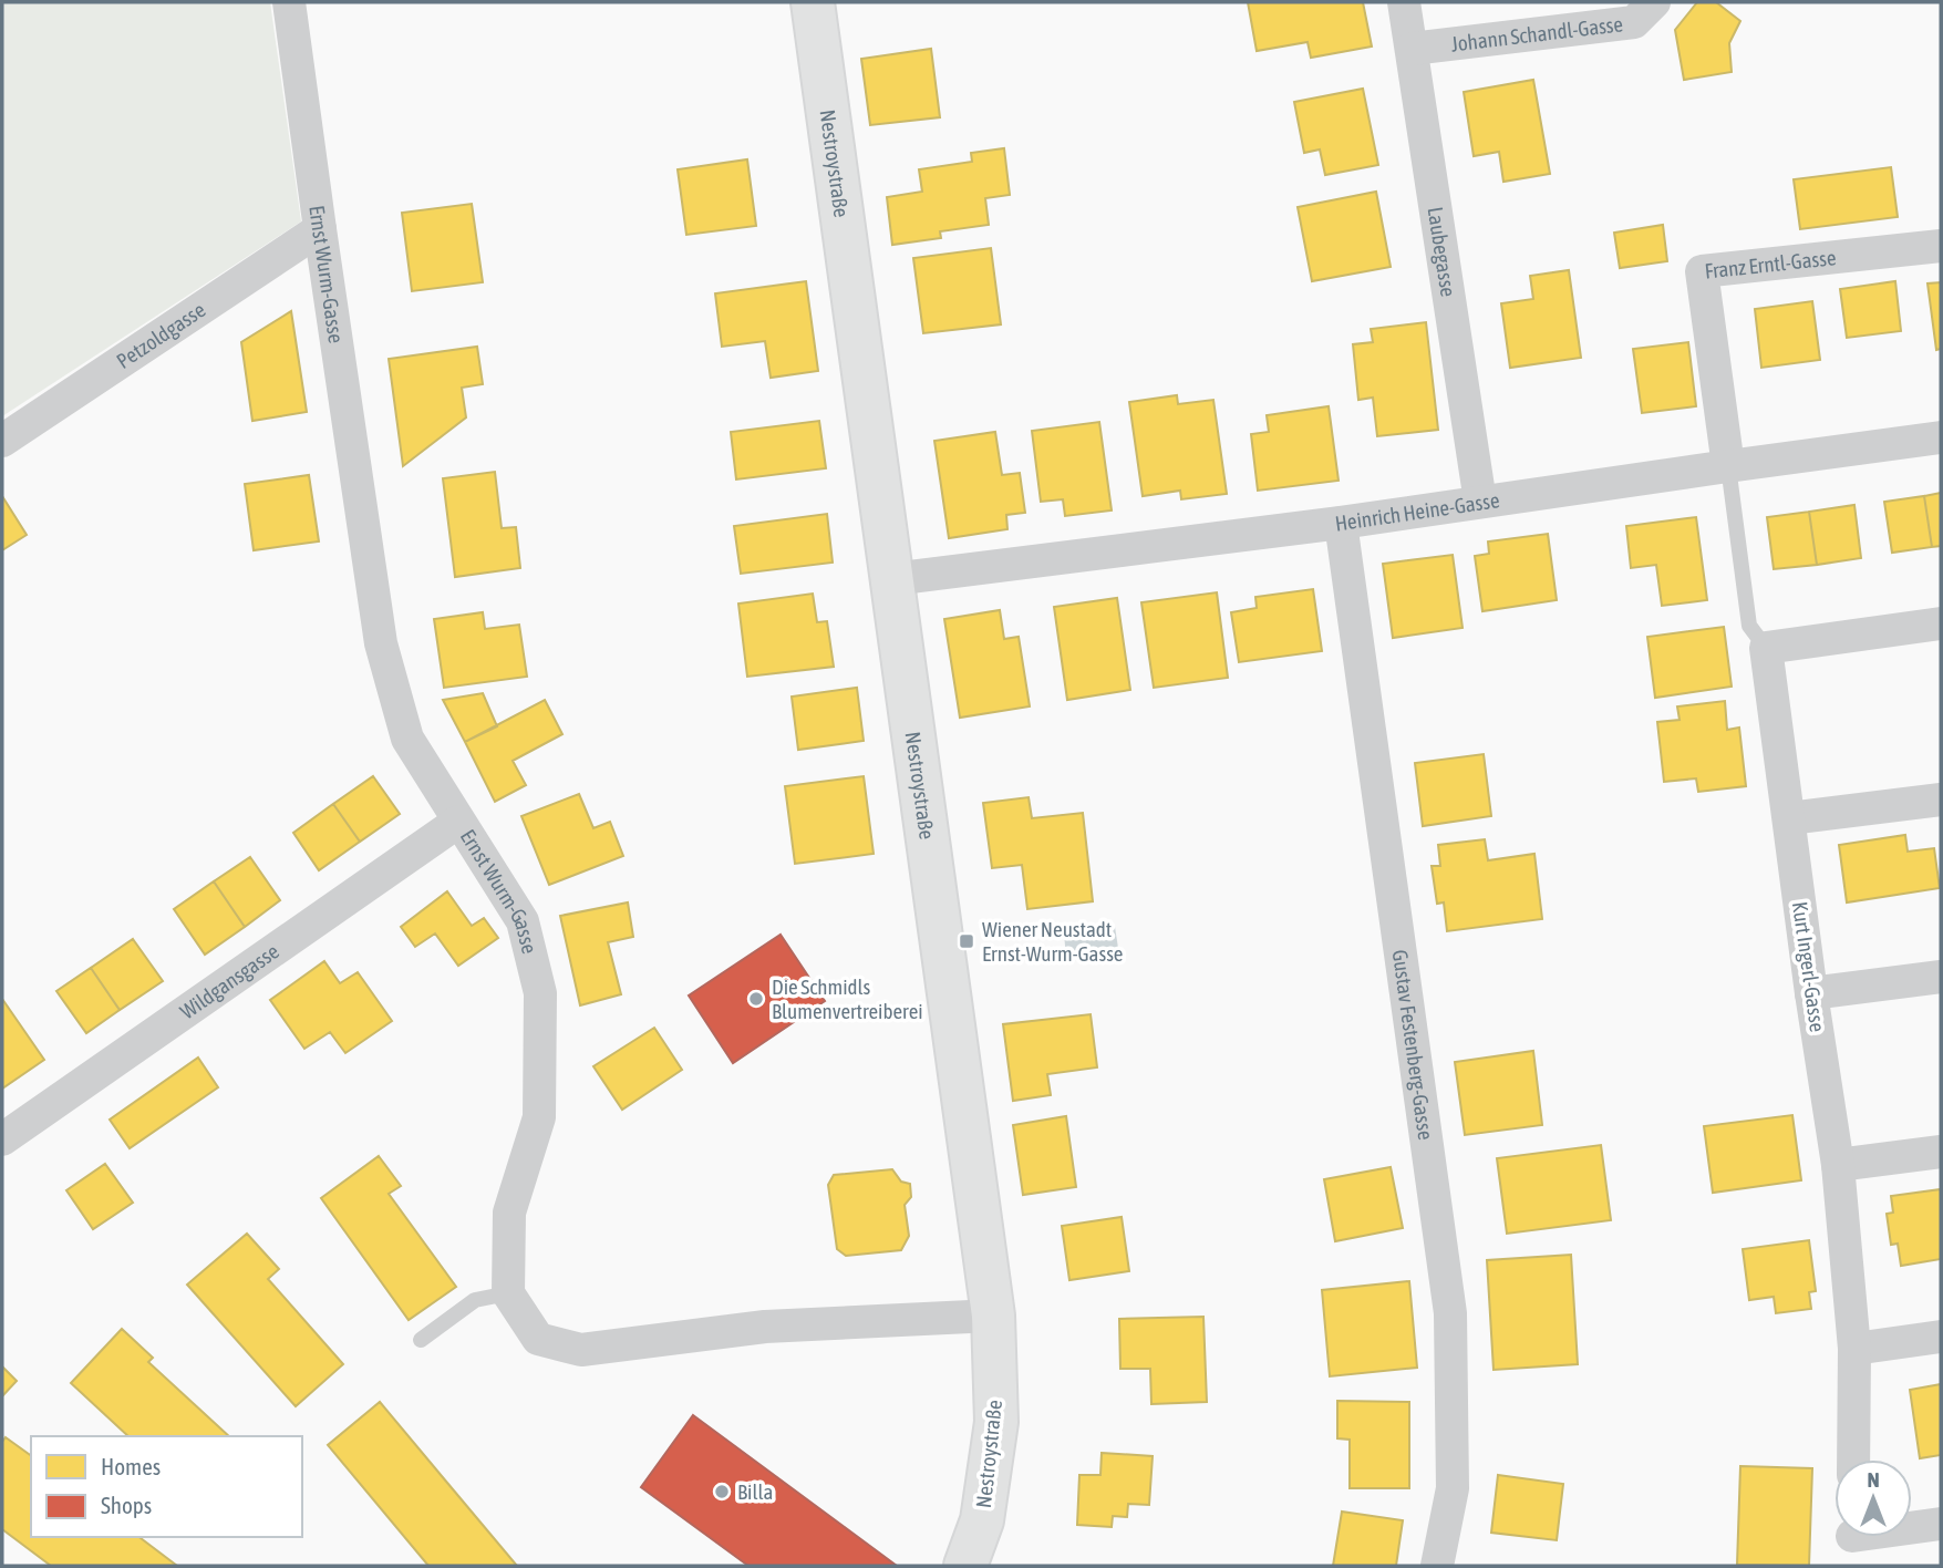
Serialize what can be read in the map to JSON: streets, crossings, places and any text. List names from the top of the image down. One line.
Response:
{"streets":{"street":["Johann Schandl-Gasse","Nestroystraße","Laubegasse","Franz Erntl-Gasse","Ernst Wurm-Gasse","Petzoldgasse","Heinrich Heine-Gasse","Kurt Ingerl-Gasse","Wildgansgasse","Gustav Festenberg-Gasse"]},"crossings":[["Johann Schandl-Gasse","Laubegasse"],["Nestroystraße","Heinrich Heine-Gasse"],["Laubegasse","Heinrich Heine-Gasse"],["Franz Erntl-Gasse","Heinrich Heine-Gasse"],["Franz Erntl-Gasse","Kurt Ingerl-Gasse"],["Ernst Wurm-Gasse","Petzoldgasse"],["Ernst Wurm-Gasse","Wildgansgasse"],["Heinrich Heine-Gasse","Kurt Ingerl-Gasse"],["Heinrich Heine-Gasse","Gustav Festenberg-Gasse"]],"places":{"transit":["Wiener Neustadt Ernst-Wurm-Gasse"],"other":["Die Schmidls Blumenvertreiberei","Billa"]},"legend":["Homes","Shops"],"north":"top"}
